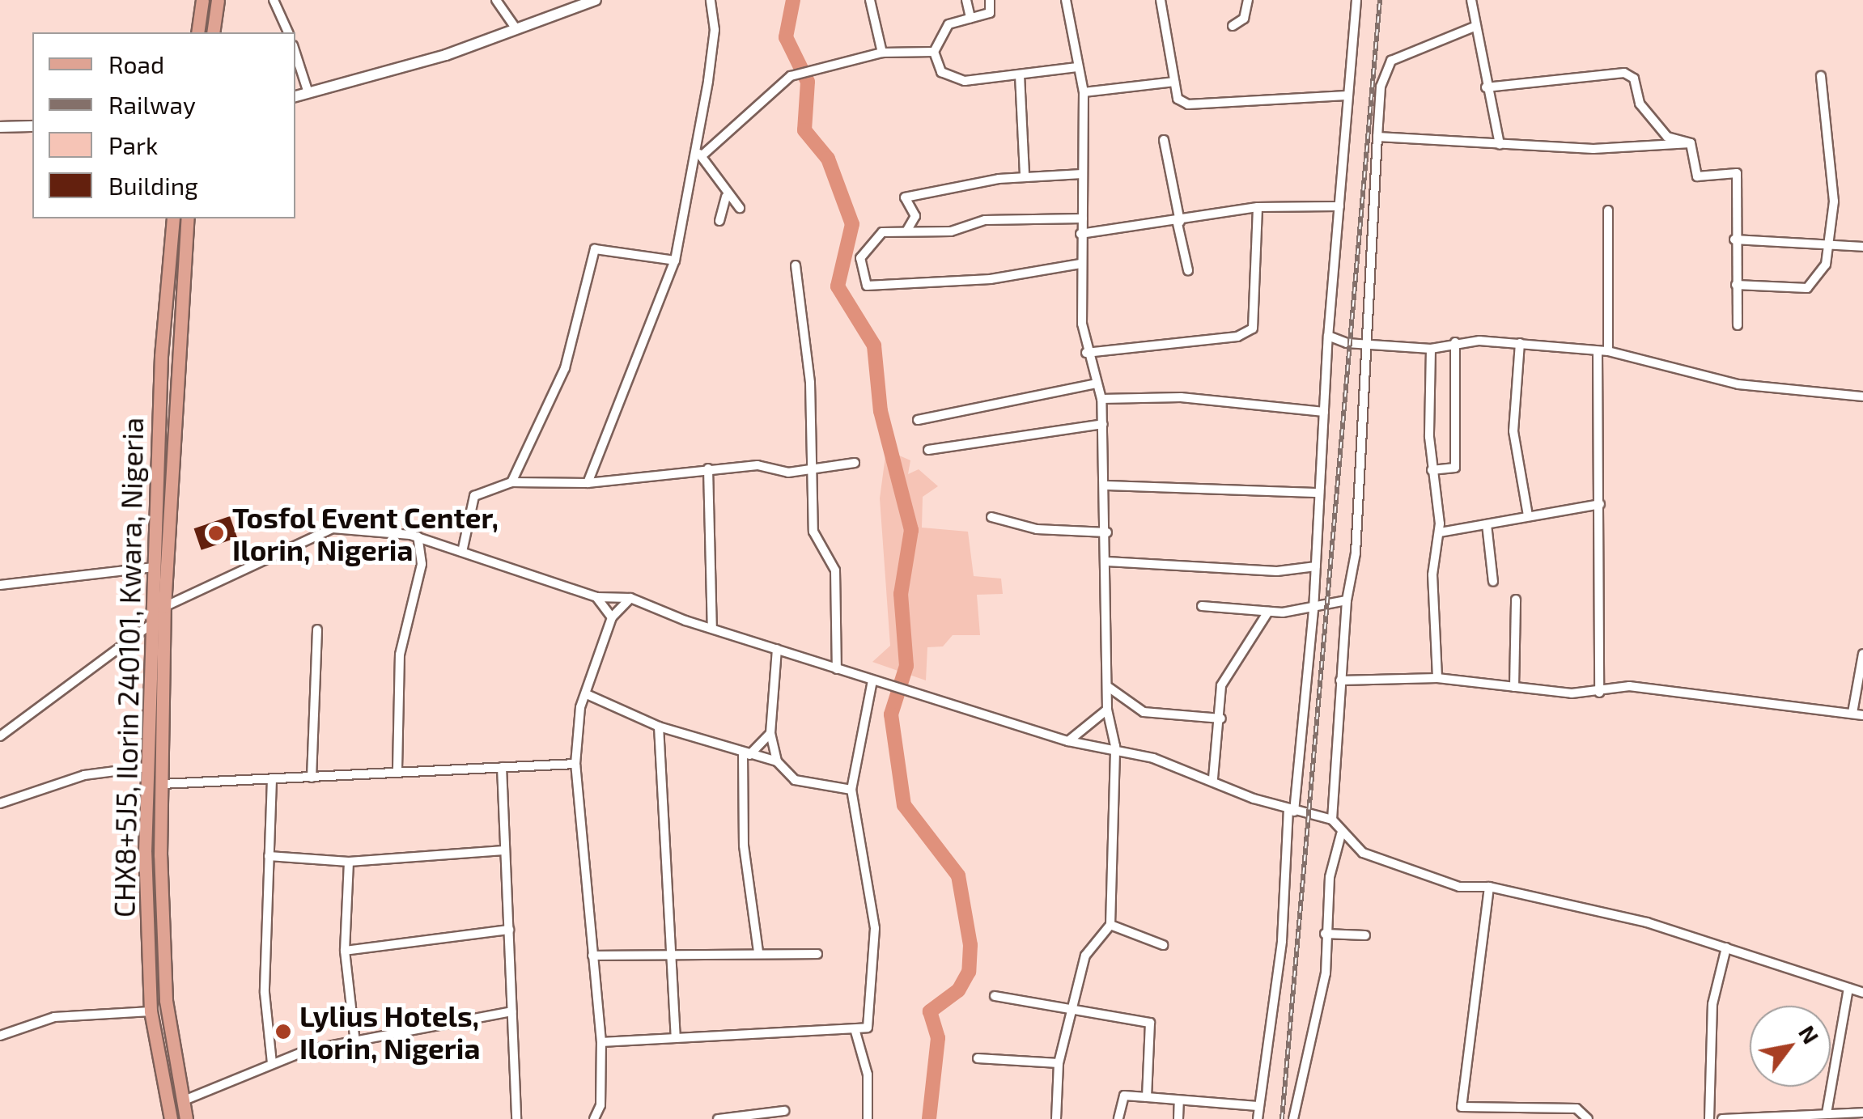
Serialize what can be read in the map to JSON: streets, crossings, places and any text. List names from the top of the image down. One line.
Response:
{"streets":{"main road":["CHX8+5J5, Ilorin 240101, Kwara, Nigeria"]},"places":["Tosfol Event Center, Ilorin, Nigeria","Lylius Hotels, Ilorin, Nigeria"],"legend":["Road","Railway","Park","Building"],"north":"top right"}
